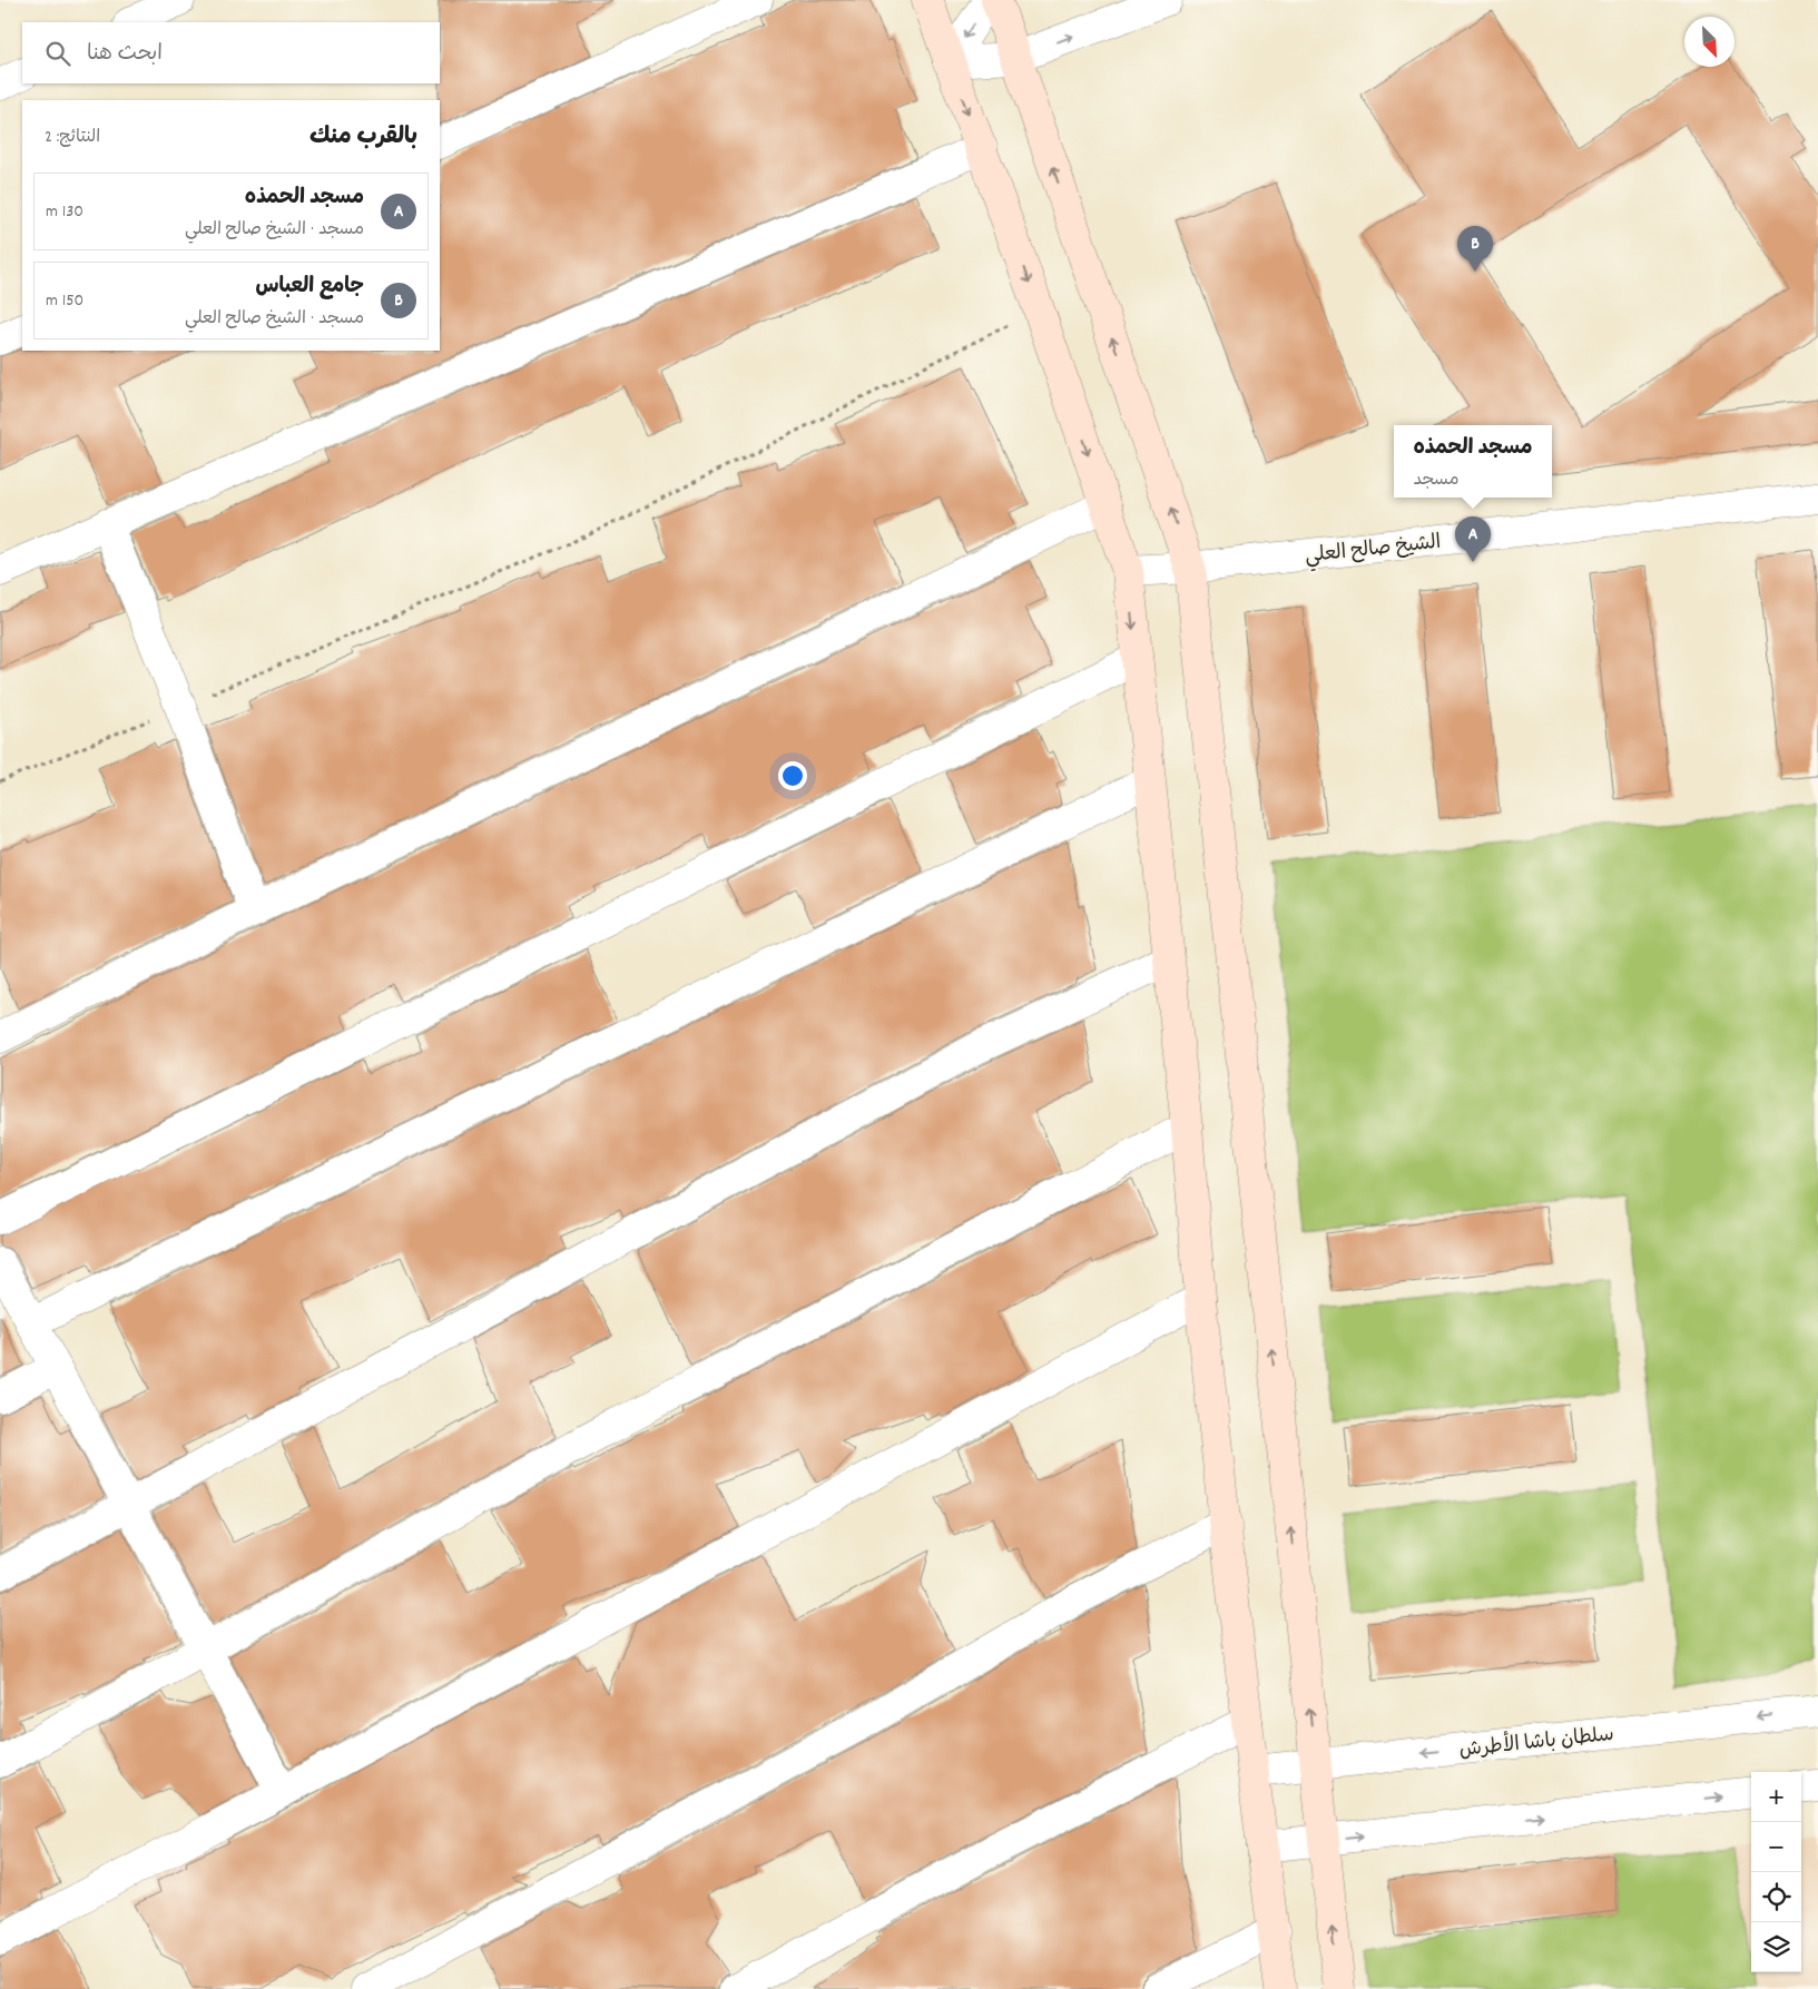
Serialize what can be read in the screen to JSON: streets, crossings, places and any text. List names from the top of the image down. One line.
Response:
{"streets":{"street":["الشيخ صالح العلي","سلطان باشا الأطرش"]},"north":"bottom right","page":{"search":"ابحث هنا","heading":["بالقرب منك","النتائج: 2"],"list":[{"mark":"A","name":"مسجد الحمذه","note":"مسجد · الشيخ صالح العلي","value":"130 m"},{"mark":"B","name":"جامع العباس","note":"مسجد · الشيخ صالح العلي","value":"150 m"}],"pins":["B","A"],"popup":["مسجد الحمذه","مسجد"],"map_buttons":["+","−"]}}
